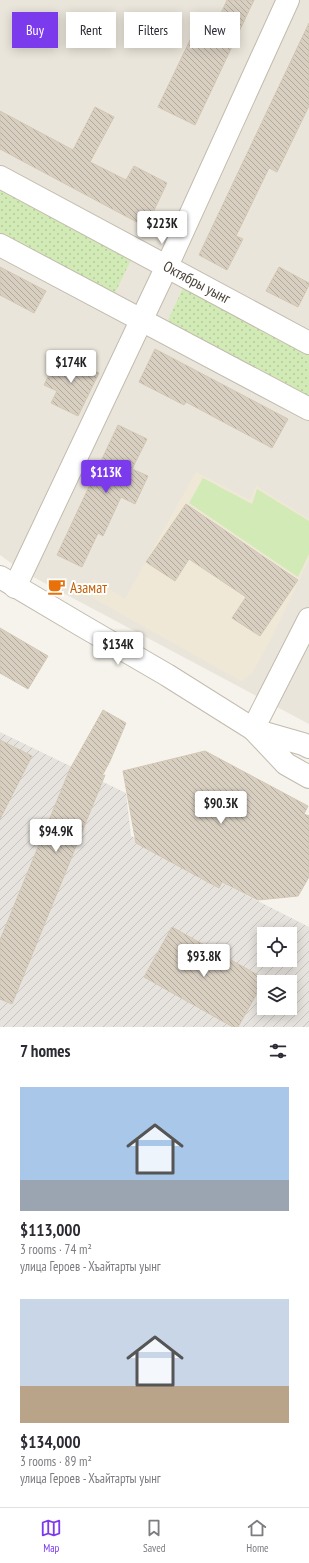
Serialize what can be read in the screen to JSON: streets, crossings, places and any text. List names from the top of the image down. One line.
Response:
{"streets":{"street":["Октябры уынг"]},"places":{"cafe":["Азамат"]},"page":{"chip":["Buy","Rent","Filters","New"],"price":["$223K","$174K","$113K","$134K","$90.3K","$94.9K","$93.8K"],"heading":"7 homes","list":[{"name":"$113,000","note":"3 rooms · 74 m² · улица Героев - Хъайтарты уынг"},{"name":"$134,000","note":"3 rooms · 89 m² · улица Героев - Хъайтарты уынг"}],"tabs":["Map","Saved","Home"]}}
